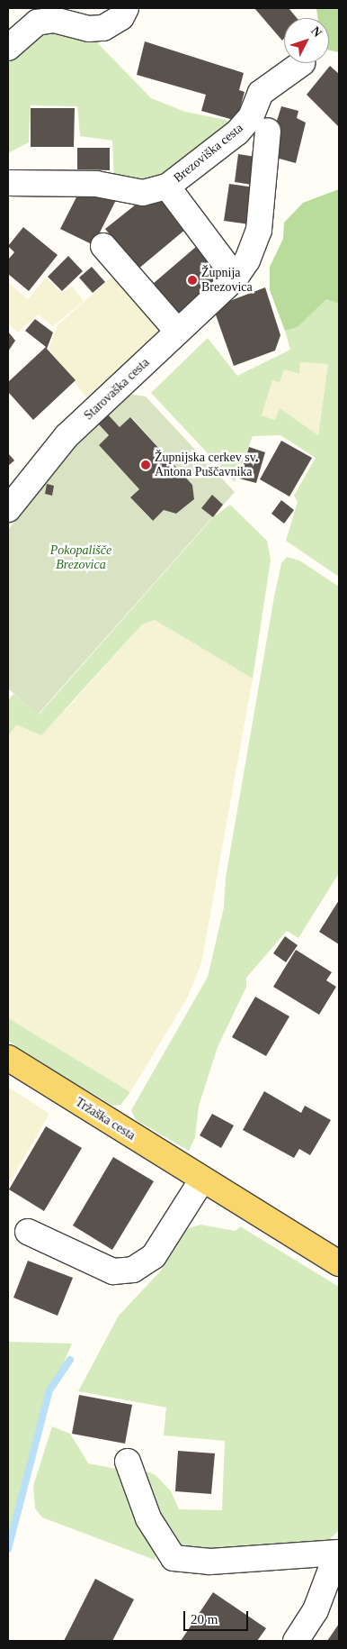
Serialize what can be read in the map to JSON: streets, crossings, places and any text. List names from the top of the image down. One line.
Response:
{"streets":{"main road":["Tržaška cesta"],"street":["Brezoviška cesta","Starovaška cesta"]},"parks":["Pokopališče Brezovica"],"places":["Župnija Brezovica","Župnijska cerkev sv. Antona Puščavnika"],"scale_bar":"20 m","north":"top right"}
